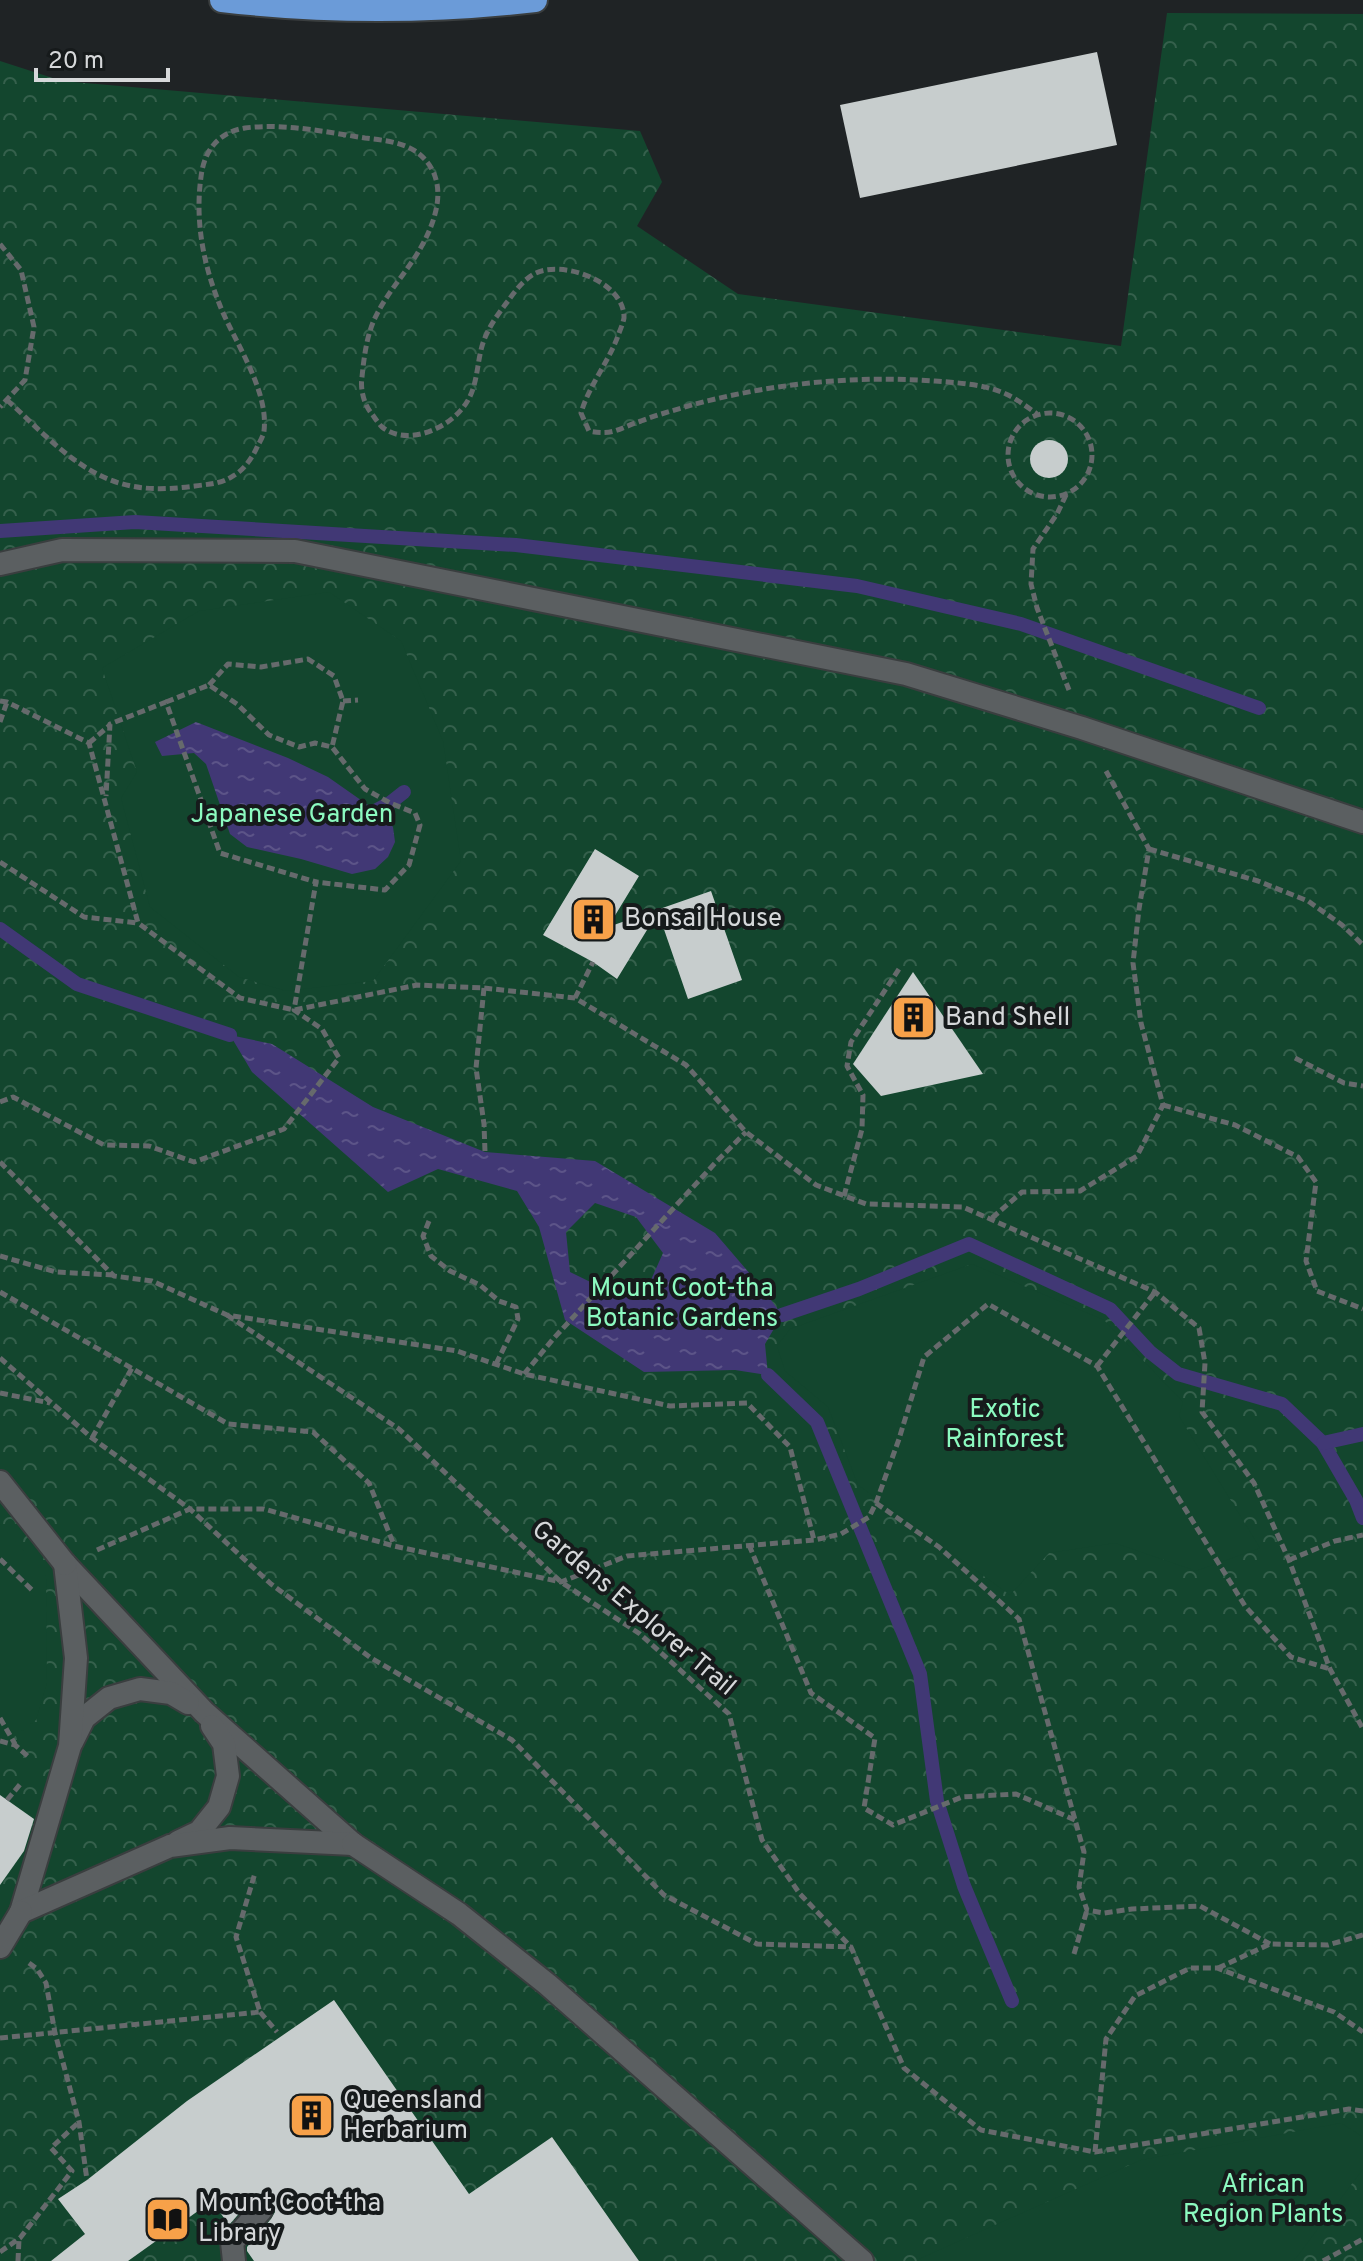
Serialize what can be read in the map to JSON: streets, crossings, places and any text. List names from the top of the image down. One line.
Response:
{"streets":{"path":["Gardens Explorer Trail"]},"parks":["Japanese Garden","Mount Coot-tha Botanic Gardens","Exotic Rainforest","African Region Plants"],"places":{"building":["Bonsai House","Band Shell","Queensland Herbarium"],"library":["Mount Coot-tha Library"]},"scale_bar":"20 m"}
